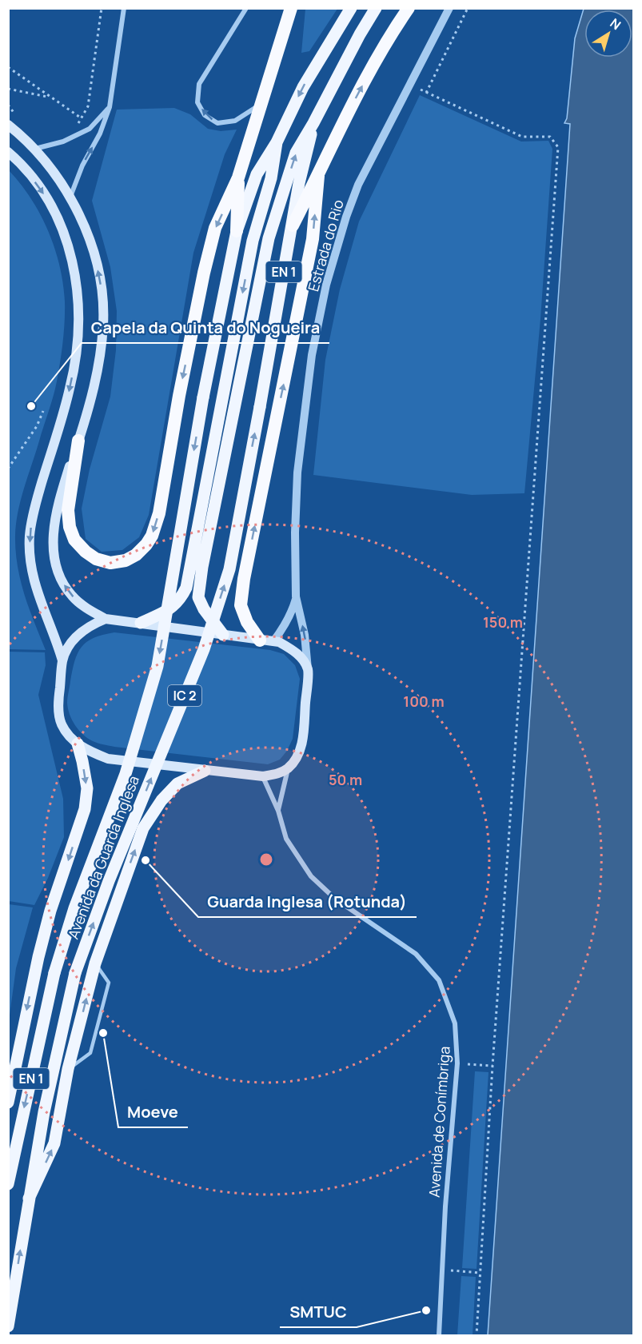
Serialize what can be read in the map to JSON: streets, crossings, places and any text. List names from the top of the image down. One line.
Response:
{"streets":{"main road":["EN 1","IC 2","Avenida da Guarda Inglesa"],"street":["Estrada do Rio","Avenida de Conímbriga"]},"crossings":[["EN 1","Avenida da Guarda Inglesa"]],"places":["Capela da Quinta do Nogueira","Guarda Inglesa (Rotunda)","Moeve","SMTUC"],"north":"top right","rings":["150 m","100 m","50 m"]}
